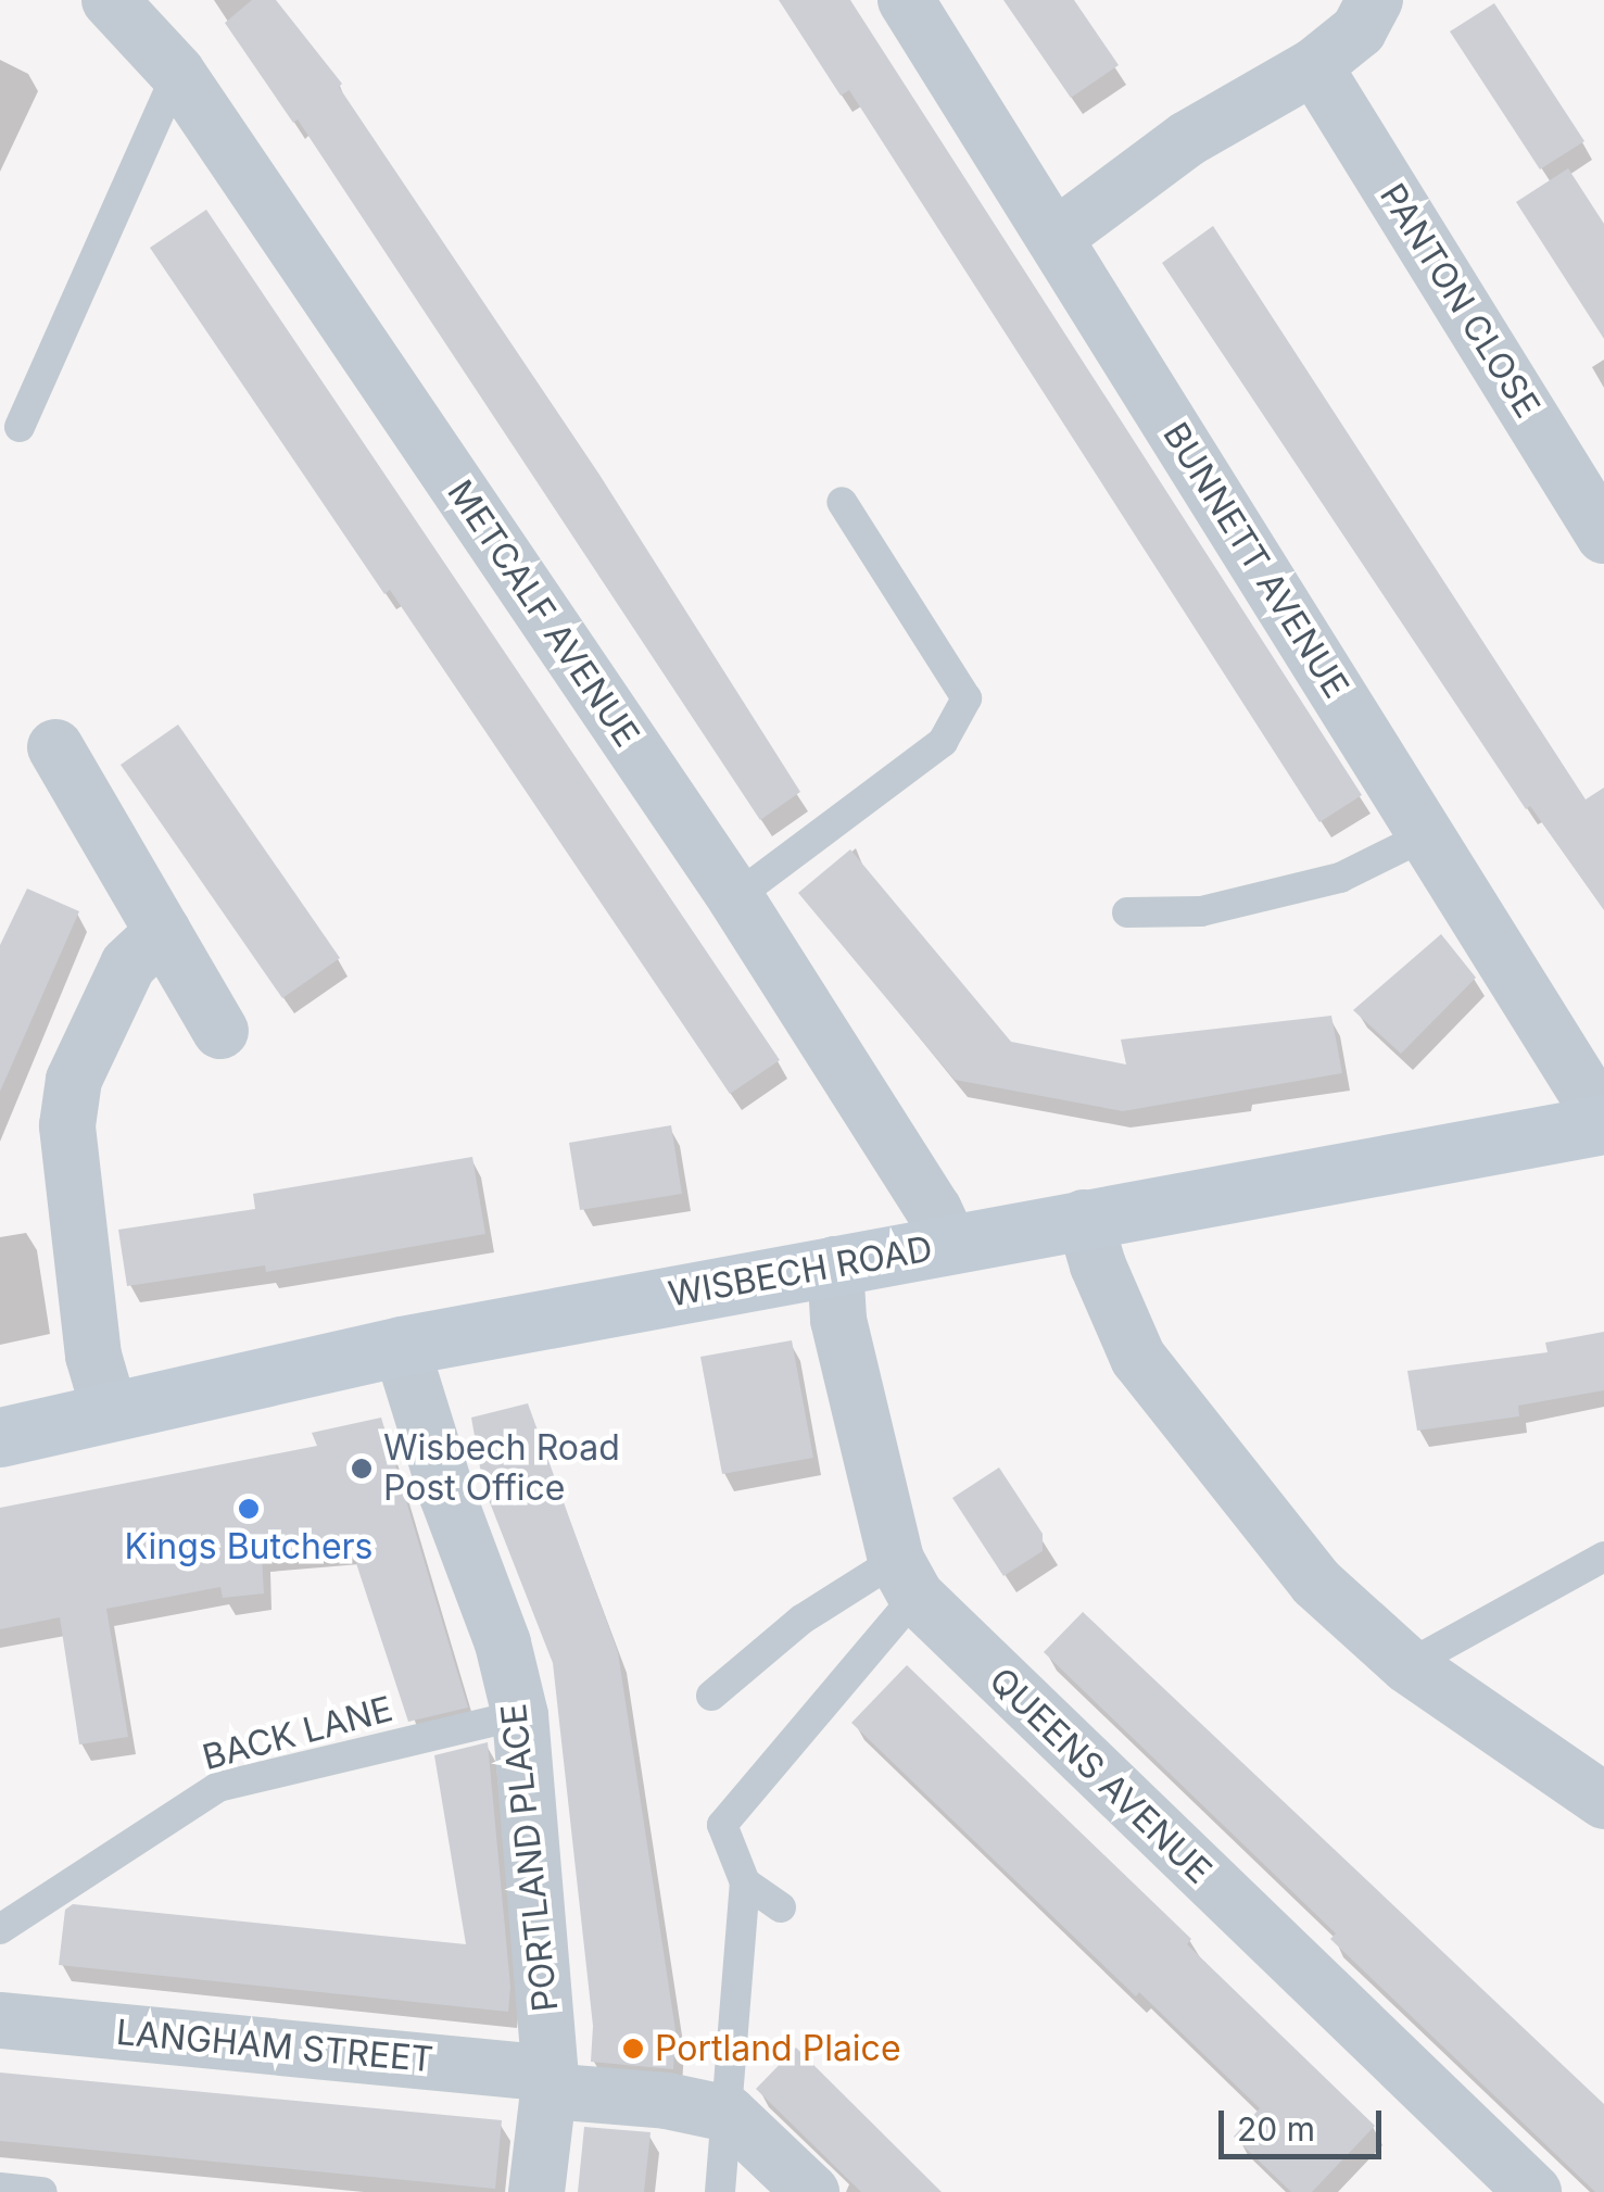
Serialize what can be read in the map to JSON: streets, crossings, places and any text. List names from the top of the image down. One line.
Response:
{"streets":{"street":["PANTON CLOSE","BUNNETT AVENUE","METCALF AVENUE","WISBECH ROAD","QUEENS AVENUE","PORTLAND PLACE","LANGHAM STREET"],"lane":["BACK LANE"]},"crossings":[["BUNNETT AVENUE","WISBECH ROAD"],["METCALF AVENUE","WISBECH ROAD"],["WISBECH ROAD","PORTLAND PLACE"],["BACK LANE","PORTLAND PLACE"],["PORTLAND PLACE","LANGHAM STREET"]],"places":["Wisbech Road Post Office","Kings Butchers","Portland Plaice"],"scale_bar":"20 m"}
